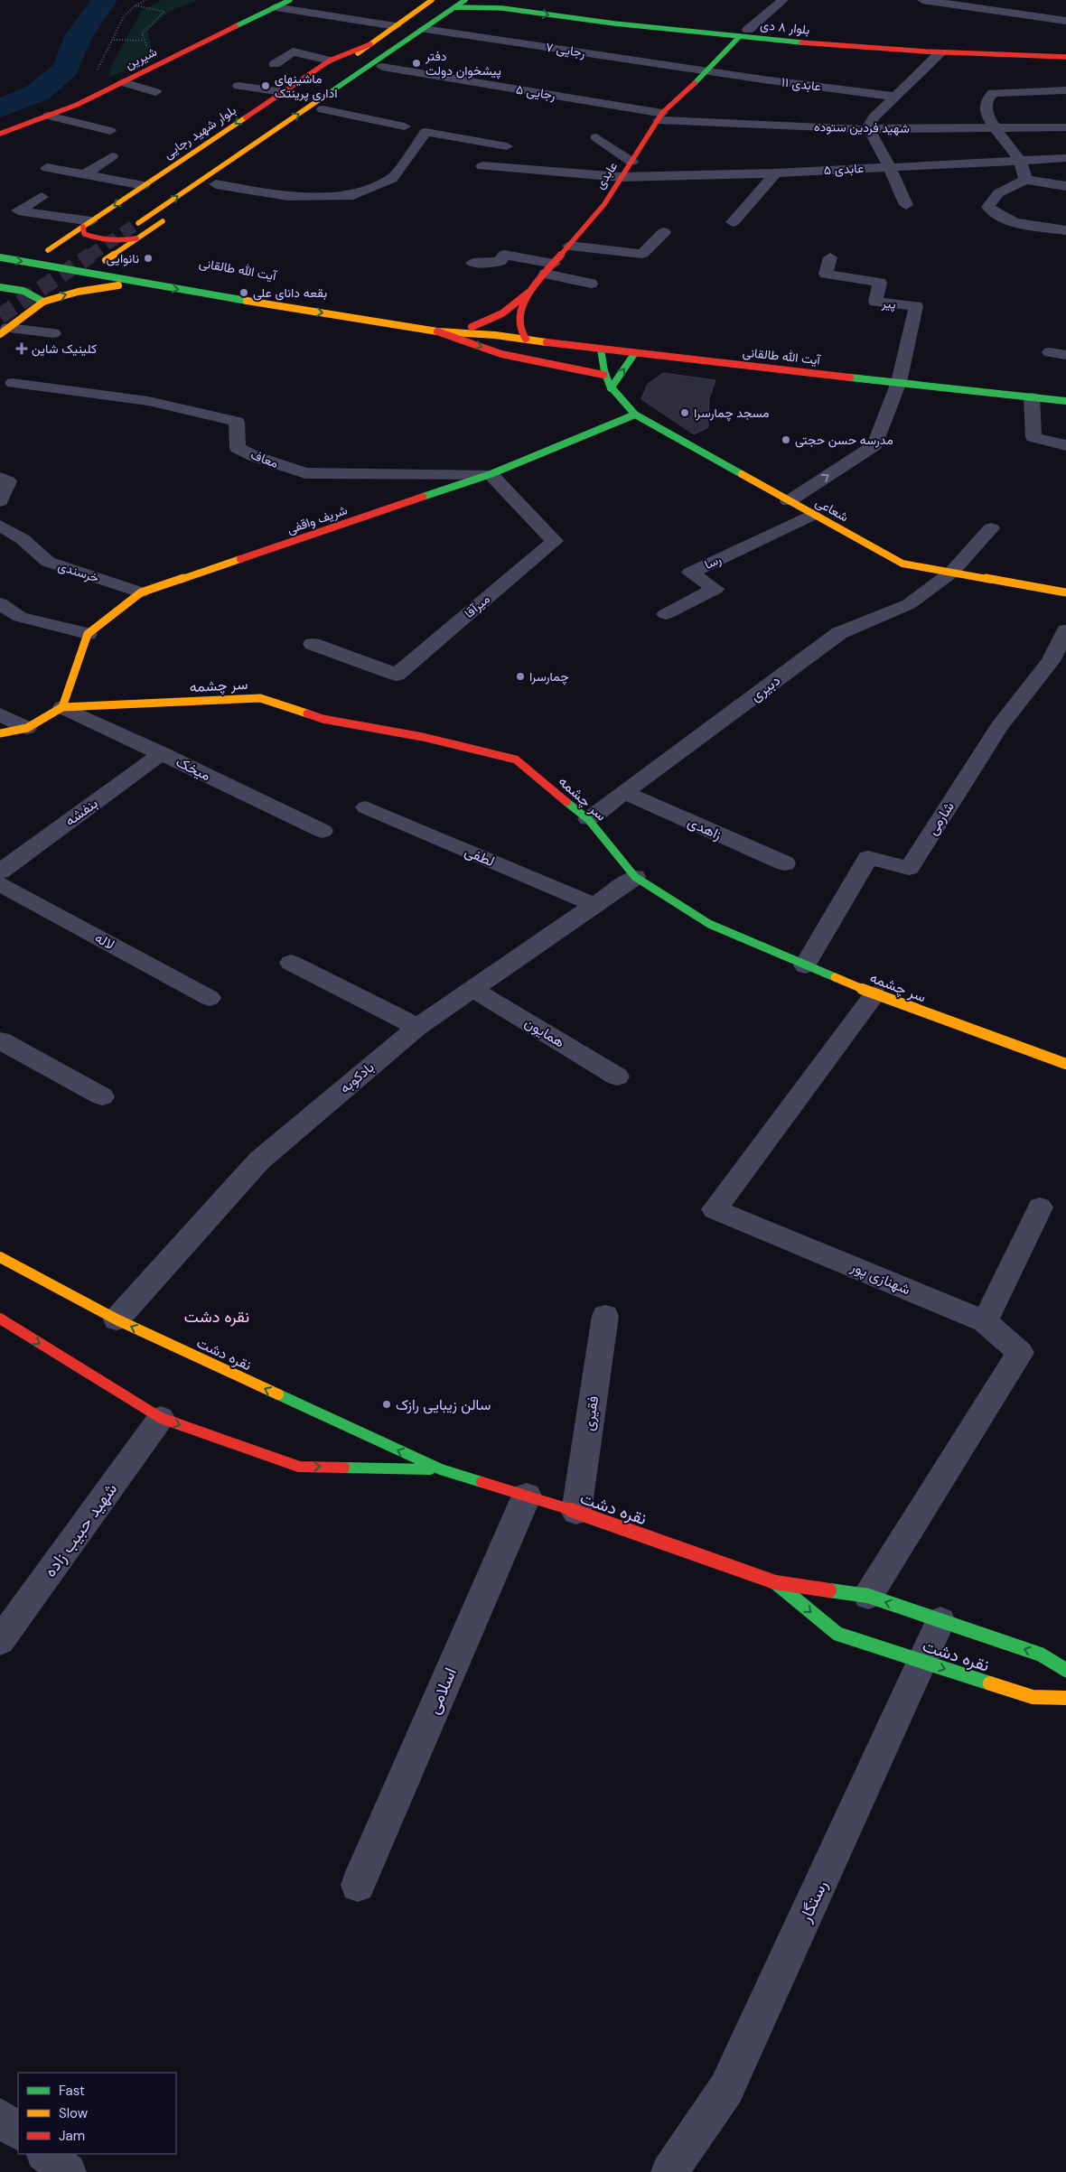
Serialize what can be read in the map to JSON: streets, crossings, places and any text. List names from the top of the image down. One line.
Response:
{"streets":{"main road":["بلوار ۸ دی","شیرین","بلوار شهید رجایی","عابدی","آیت الله طالقانی","شعاعی","شریف واقفی","سر چشمه","نقره دشت"],"street":["رجایی ۷","عابدی ۱۱","رجایی ۵","شهید فردین ستوده","عابدی ۵","پیر","معاف","رسا","خرسندی","میرآقا","دبیری","میخک","بنفشه","شارمی","زاهدی","لطفی","لاله","همایون","بادکوبه","شهنازی پور","فقیری","شهید حبیب زاده","اسلامی","رستگار"]},"crossings":[["بلوار ۸ دی","عابدی"],["رجایی ۷","عابدی ۱۱"],["رجایی ۷","عابدی"],["عابدی ۱۱","عابدی"],["رجایی ۵","شهید فردین ستوده"],["رجایی ۵","عابدی"],["شهید فردین ستوده","عابدی"],["عابدی ۵","عابدی"],["عابدی","آیت الله طالقانی"],["آیت الله طالقانی","پیر"],["معاف","شریف واقفی"],["معاف","میرآقا"],["شعاعی","شریف واقفی"],["شعاعی","رسا"],["شعاعی","دبیری"],["شریف واقفی","خرسندی"],["شریف واقفی","میرآقا"],["سر چشمه","دبیری"],["سر چشمه","میخک"],["سر چشمه","شارمی"],["سر چشمه","بادکوبه"],["سر چشمه","شهنازی پور"],["دبیری","زاهدی"],["میخک","بنفشه"],["لطفی","بادکوبه"],["همایون","بادکوبه"],["بادکوبه","نقره دشت"],["شهنازی پور","نقره دشت"],["نقره دشت","فقیری"],["نقره دشت","شهید حبیب زاده"],["نقره دشت","اسلامی"],["نقره دشت","رستگار"]],"districts":["نقره دشت"],"places":{"other":["دفتر پیشخوان دولت","ماشینهای اداری پرینتک","نانوایی","بقعه دانای علی","مسجد چمارسرا","مدرسه حسن حجتی","چمارسرا","سالن زیبایی رازک"],"health":["کلینیک شاین"]},"legend":["Fast","Slow","Jam"]}
